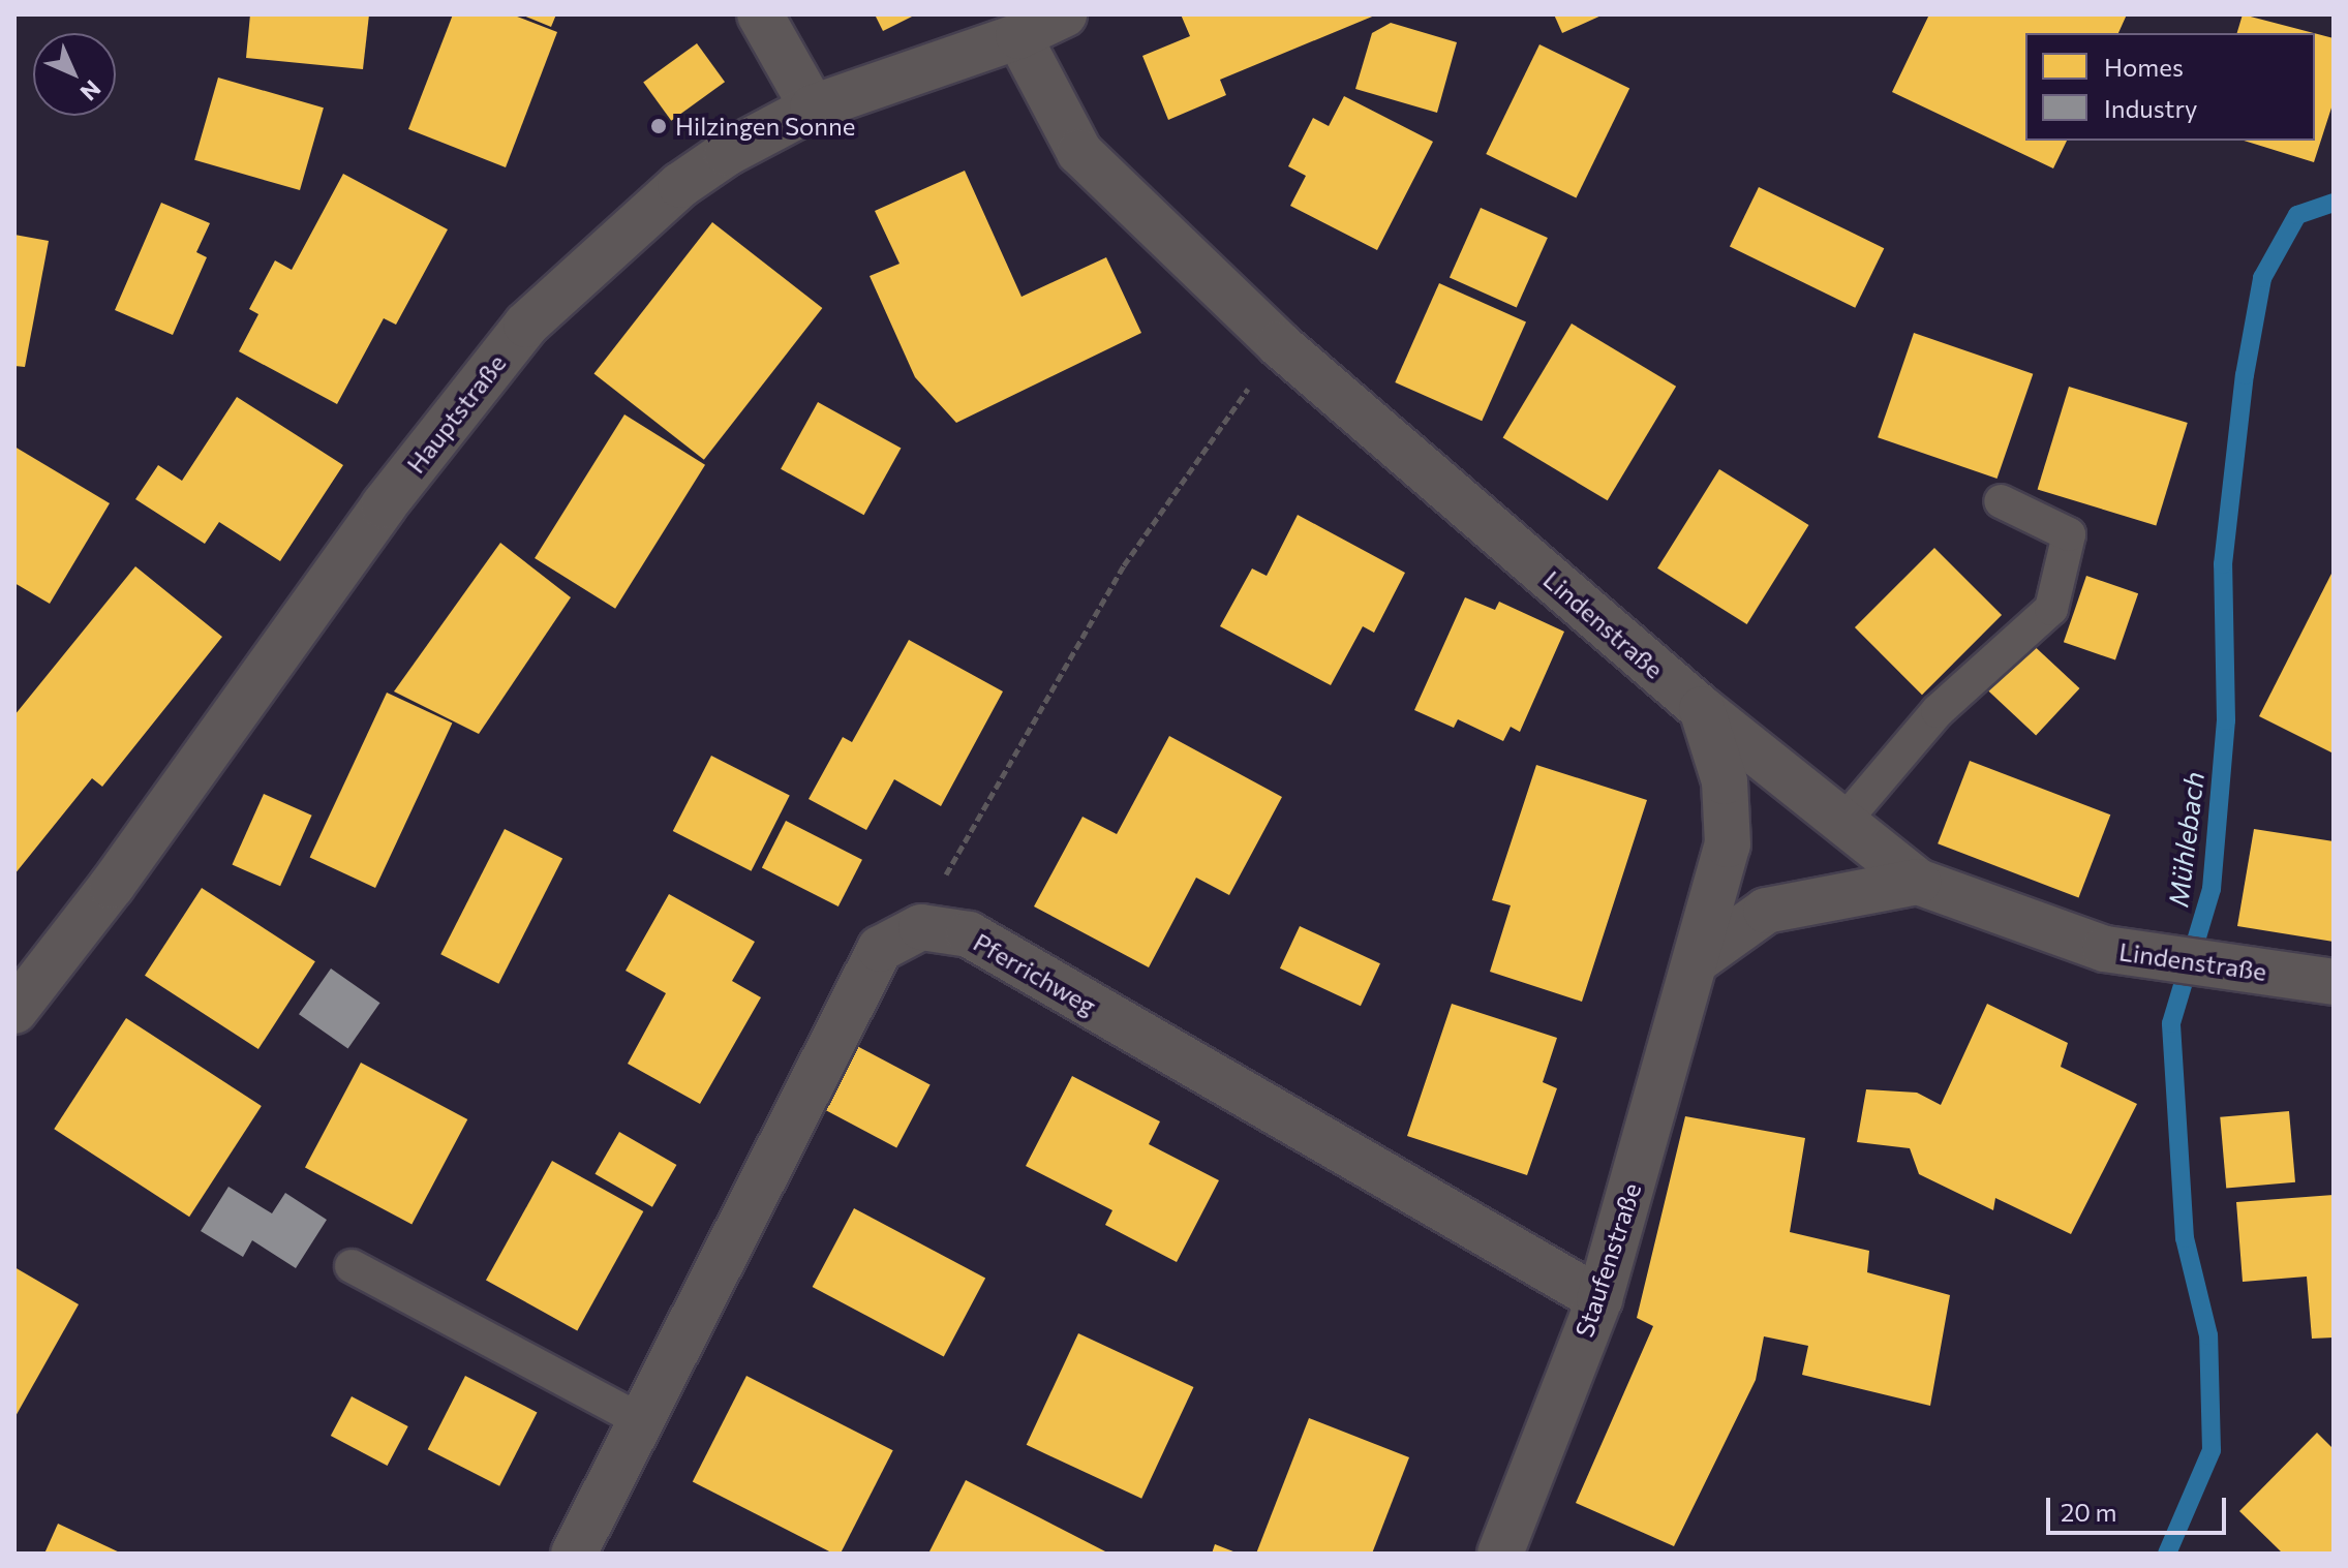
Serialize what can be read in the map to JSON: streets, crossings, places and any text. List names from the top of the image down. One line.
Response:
{"streets":{"street":["Hauptstraße","Lindenstraße","Pferrichweg","Staufenstraße"]},"crossings":[["Hauptstraße","Lindenstraße"],["Lindenstraße","Staufenstraße"],["Pferrichweg","Staufenstraße"]],"water":["Mühlebach"],"places":["Hilzingen Sonne"],"legend":["Homes","Industry"],"scale_bar":"20 m","north":"bottom right"}
